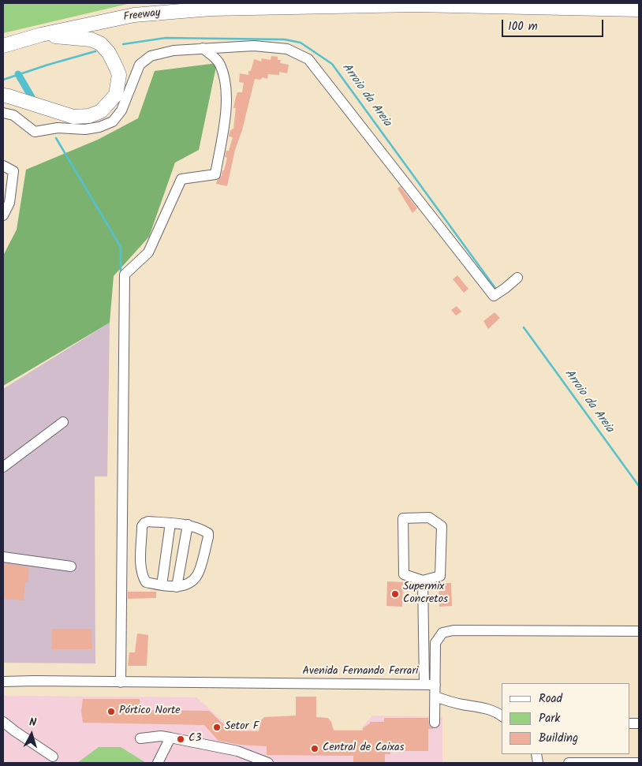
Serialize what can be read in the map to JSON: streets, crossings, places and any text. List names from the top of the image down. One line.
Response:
{"streets":{"highway":["Freeway"],"street":["Avenida Fernando Ferrari"]},"water":["Arroio da Areia"],"places":["Supermix Concretos","Pórtico Norte","Setor F","C3","Central de Caixas"],"legend":["Road","Park","Building"],"scale_bar":"100 m","north":"top"}
